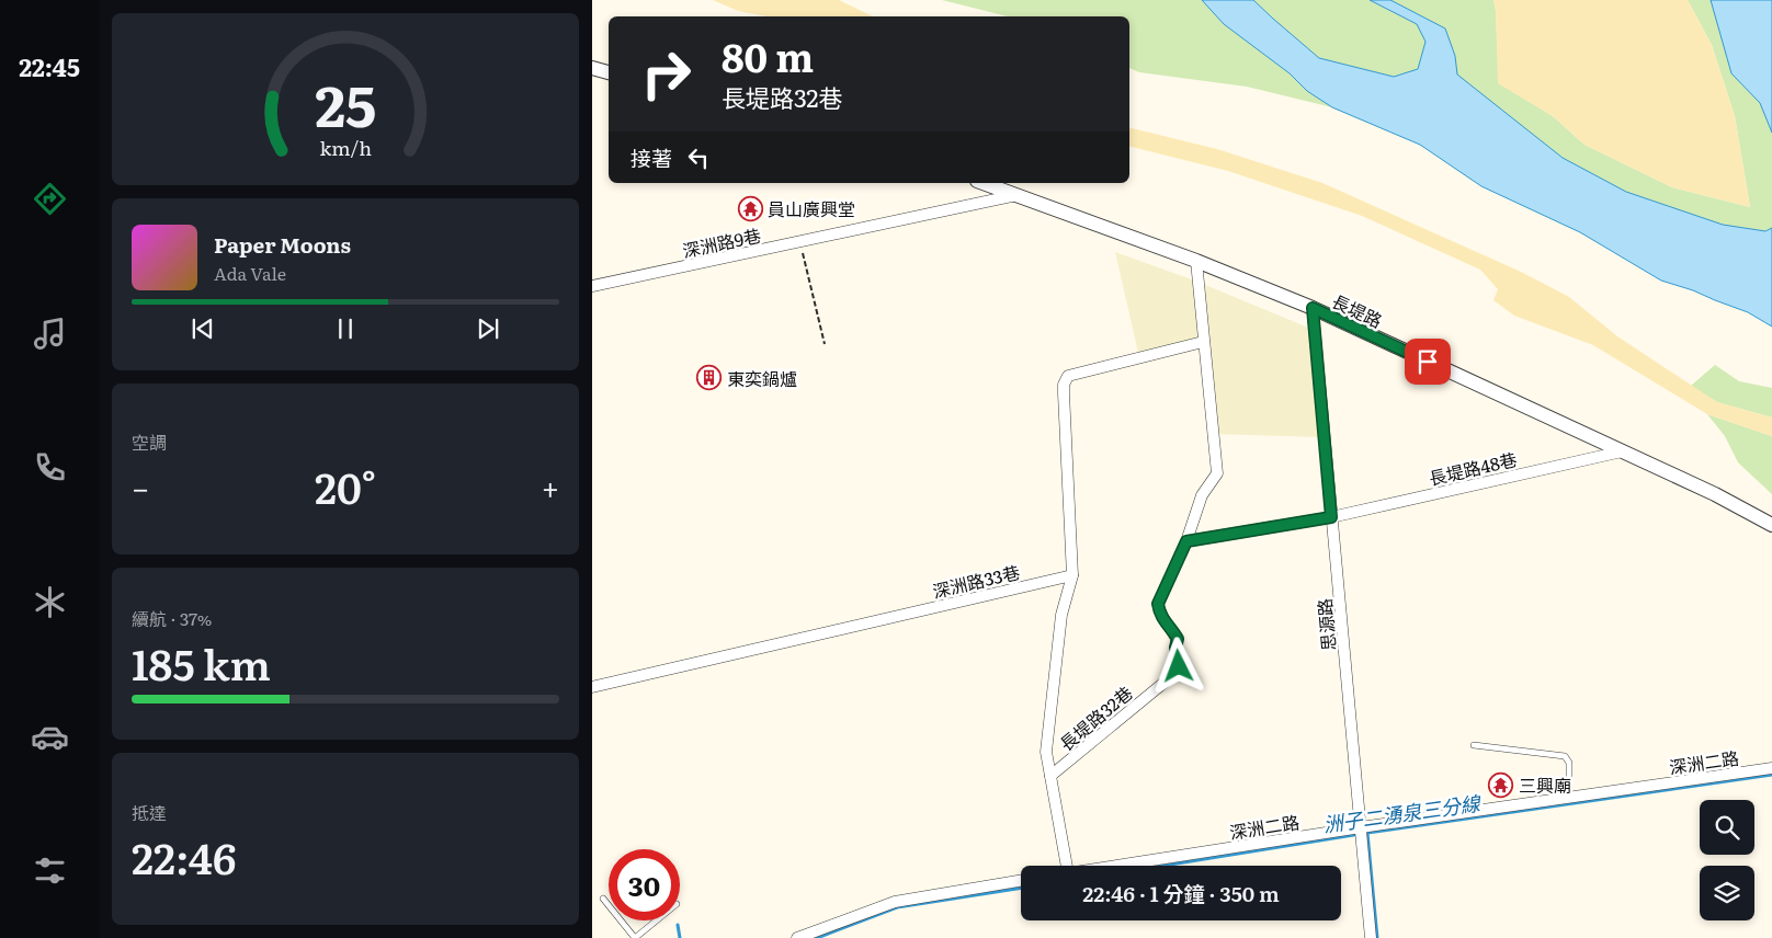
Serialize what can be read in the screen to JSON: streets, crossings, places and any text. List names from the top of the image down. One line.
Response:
{"streets":{"street":["深洲路9巷","長堤路","長堤路48巷","深洲路33巷","思源路","長堤路32巷","深洲二路"]},"crossings":[["深洲路9巷","長堤路"],["長堤路","長堤路48巷"],["長堤路","思源路"],["長堤路","長堤路32巷"],["長堤路48巷","思源路"],["思源路","深洲二路"]],"water":["洲子二湧泉三分線"],"places":{"temple":["員山廣興堂","三興廟"],"building":["東奕鍋爐"]},"page":{"tabs":"22:45","turn":["80 m","長堤路32巷"],"then":"接著","song":["Paper Moons","Ada Vale"],"tile":["空調",["續航 · 37%","185 km"],["抵達","22:46"]],"heat":["−","20°","+"],"limit":"30","trip":"22:46 · 1 分鐘 · 350 m","gauge":["25","km/h"]}}
